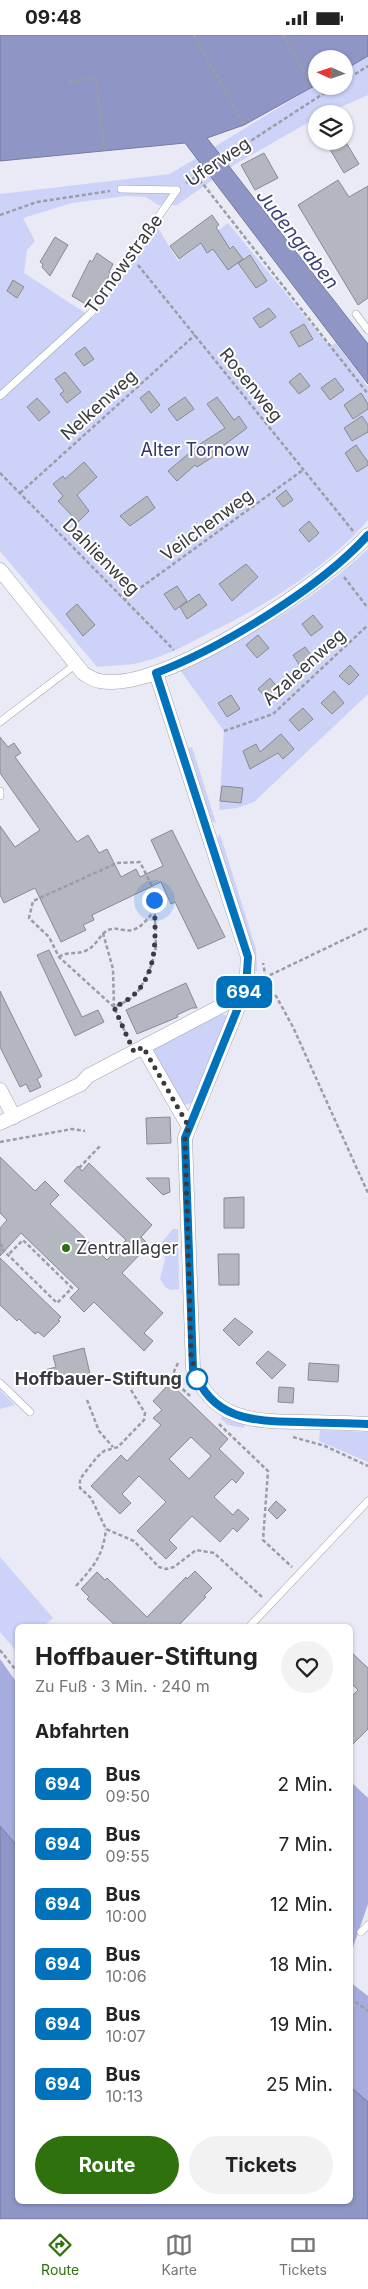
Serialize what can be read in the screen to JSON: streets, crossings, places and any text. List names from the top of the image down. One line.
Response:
{"streets":{"lane":["Uferweg","Tornowstraße"],"path":["Rosenweg","Nelkenweg","Veilchenweg","Dahlienweg","Azaleenweg"]},"crossings":[["Uferweg","Tornowstraße"],["Tornowstraße","Rosenweg"],["Rosenweg","Nelkenweg"],["Rosenweg","Veilchenweg"],["Nelkenweg","Dahlienweg"],["Veilchenweg","Dahlienweg"]],"water":["Judengraben"],"parks":["Alter Tornow"],"places":["Zentrallager","Hoffbauer-Stiftung"],"lines":["bus line 694"],"north":"left","page":{"status":"09:48","on_map":"694","heading":[["Hoffbauer-Stiftung","Zu Fuß · 3 Min. · 240 m"],"Abfahrten"],"list":[{"mark":"694","name":"Bus","note":"09:50","value":"2 Min."},{"mark":"694","name":"Bus","note":"09:55","value":"7 Min."},{"mark":"694","name":"Bus","note":"10:00","value":"12 Min."},{"mark":"694","name":"Bus","note":"10:06","value":"18 Min."},{"mark":"694","name":"Bus","note":"10:07","value":"19 Min."},{"mark":"694","name":"Bus","note":"10:13","value":"25 Min."}],"buttons":["Route","Tickets"],"tabs":["Route","Karte","Tickets"]}}
